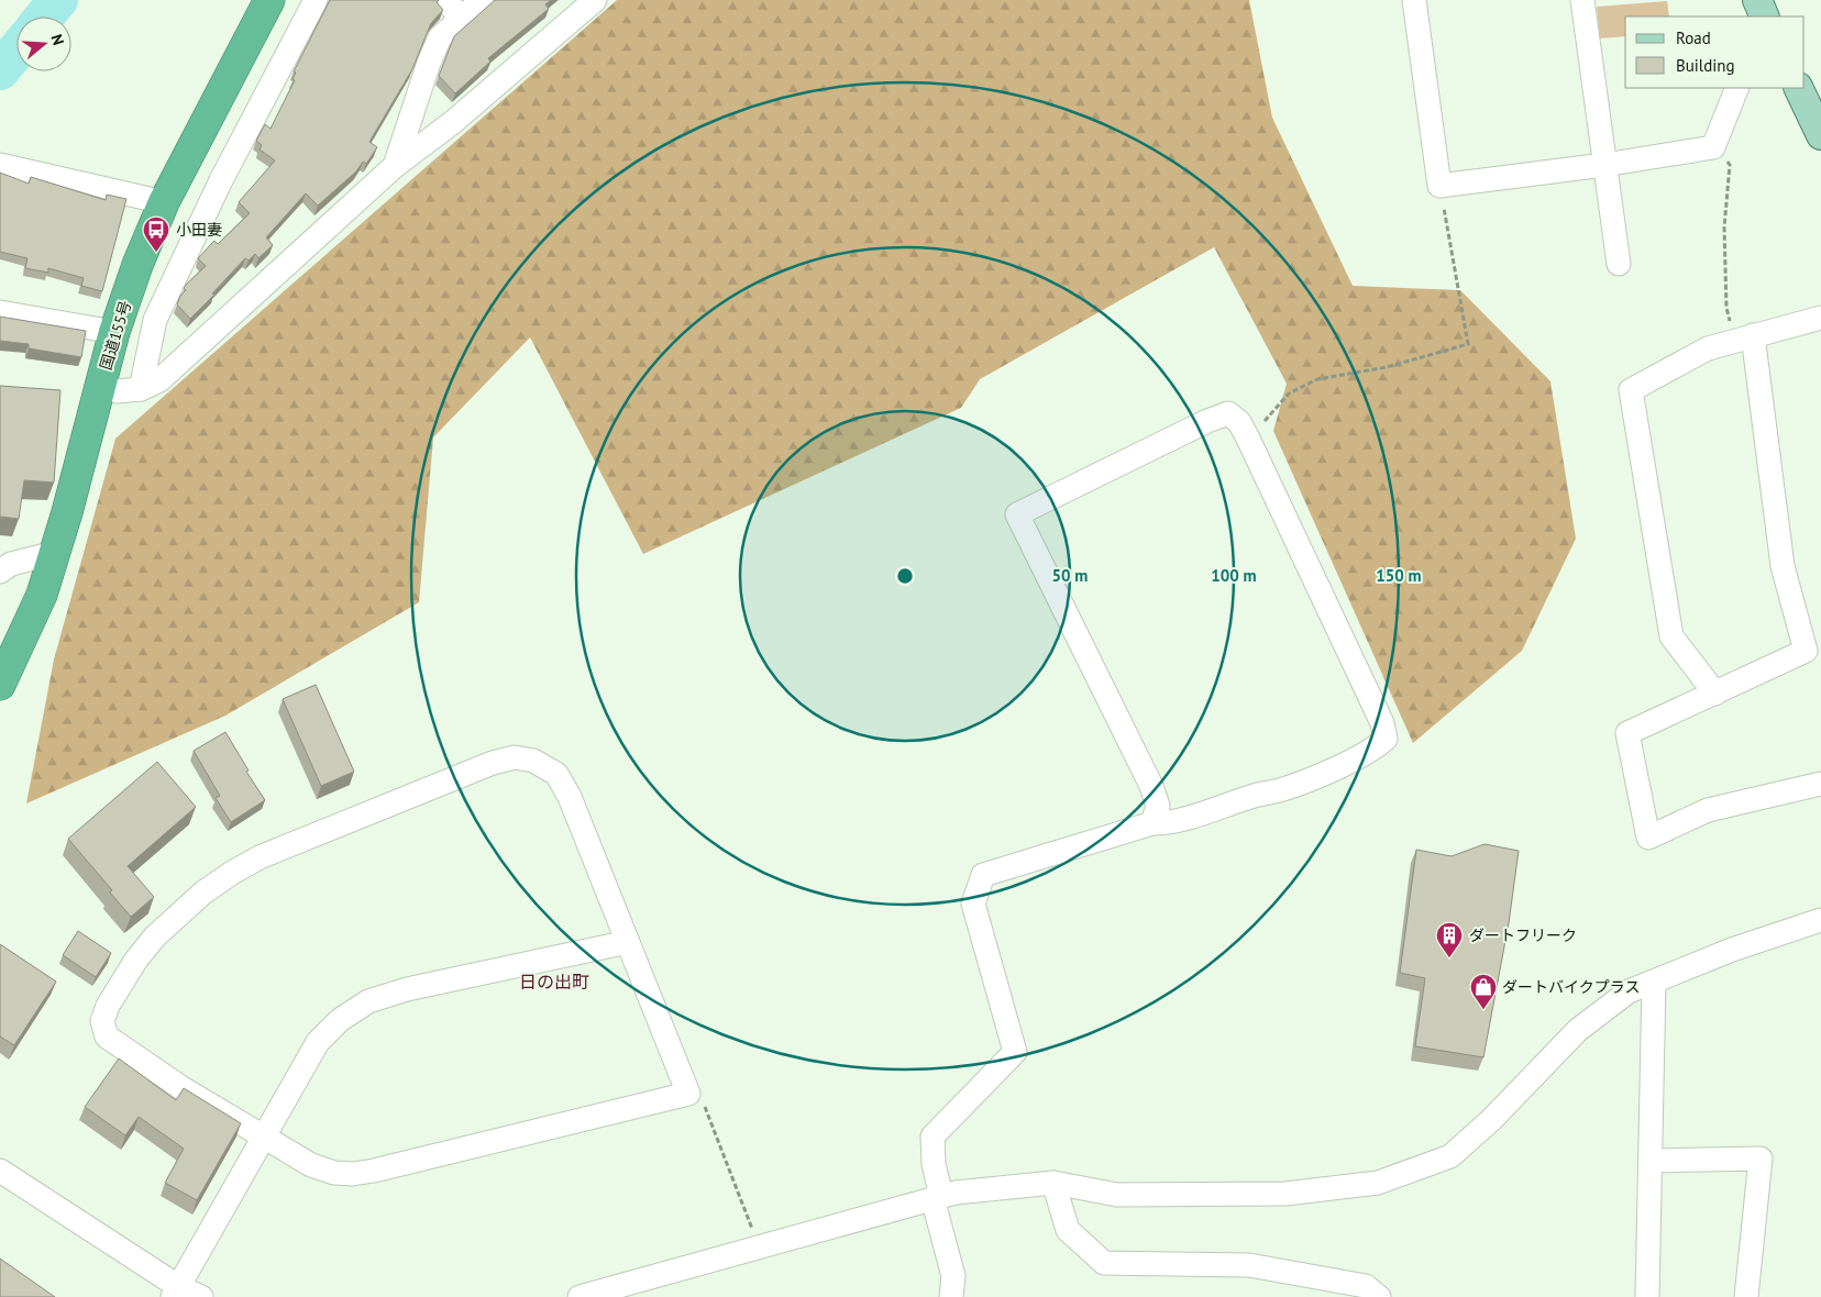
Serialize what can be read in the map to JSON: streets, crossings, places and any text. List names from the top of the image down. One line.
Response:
{"streets":{"highway":["国道155号"]},"districts":["日の出町"],"places":{"bus stop":["小田妻"],"building":["ダートフリーク"],"shop":["ダートバイクプラス"]},"legend":["Road","Building"],"north":"right","rings":["50 m","100 m","150 m"]}
